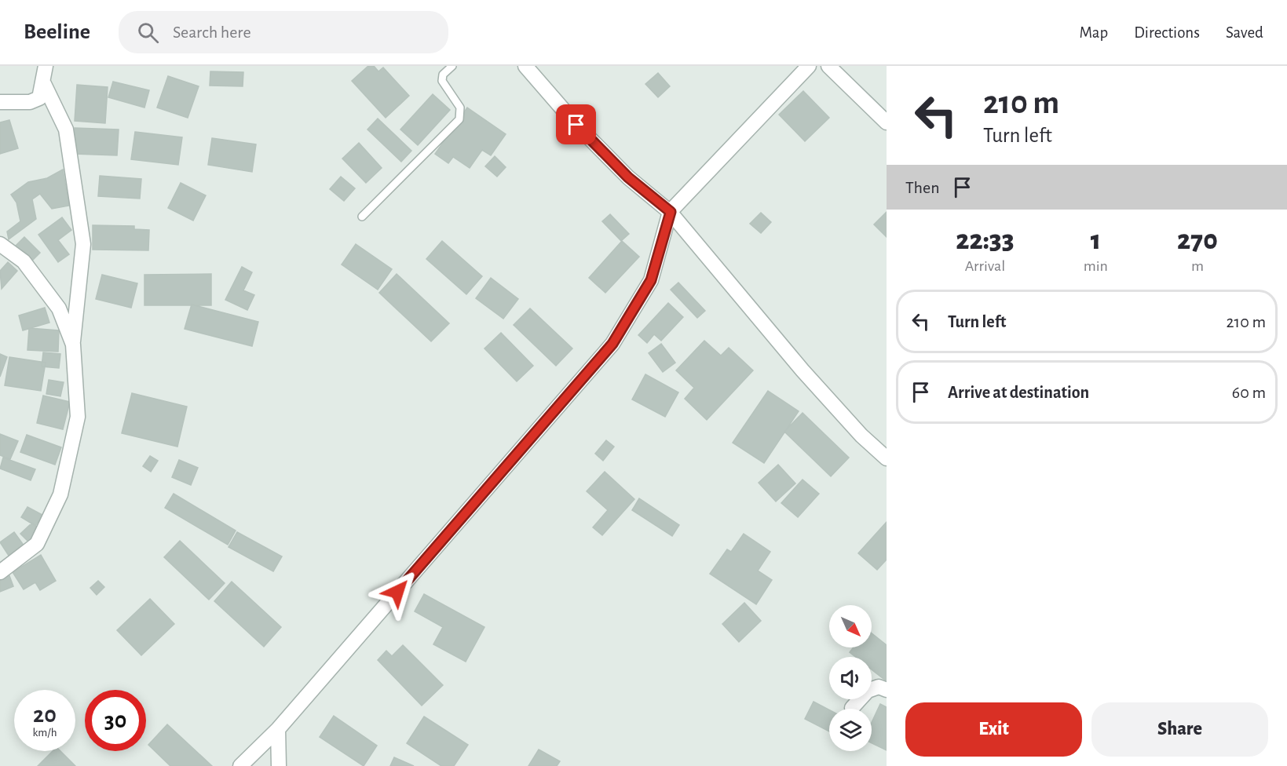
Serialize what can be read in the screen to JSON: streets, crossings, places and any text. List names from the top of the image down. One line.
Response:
{"north":"bottom right","page":{"header":"Beeline","search":"Search here","nav":["Map","Directions","Saved"],"turn":["210 m","Turn left"],"then":"Then","eta":["22:33","Arrival","1","min","270","m"],"list":[{"name":"Turn left","value":"210 m"},{"name":"Arrive at destination","value":"60 m"}],"speed":"20 km/h","limit":"30","buttons":["Exit","Share"]}}
